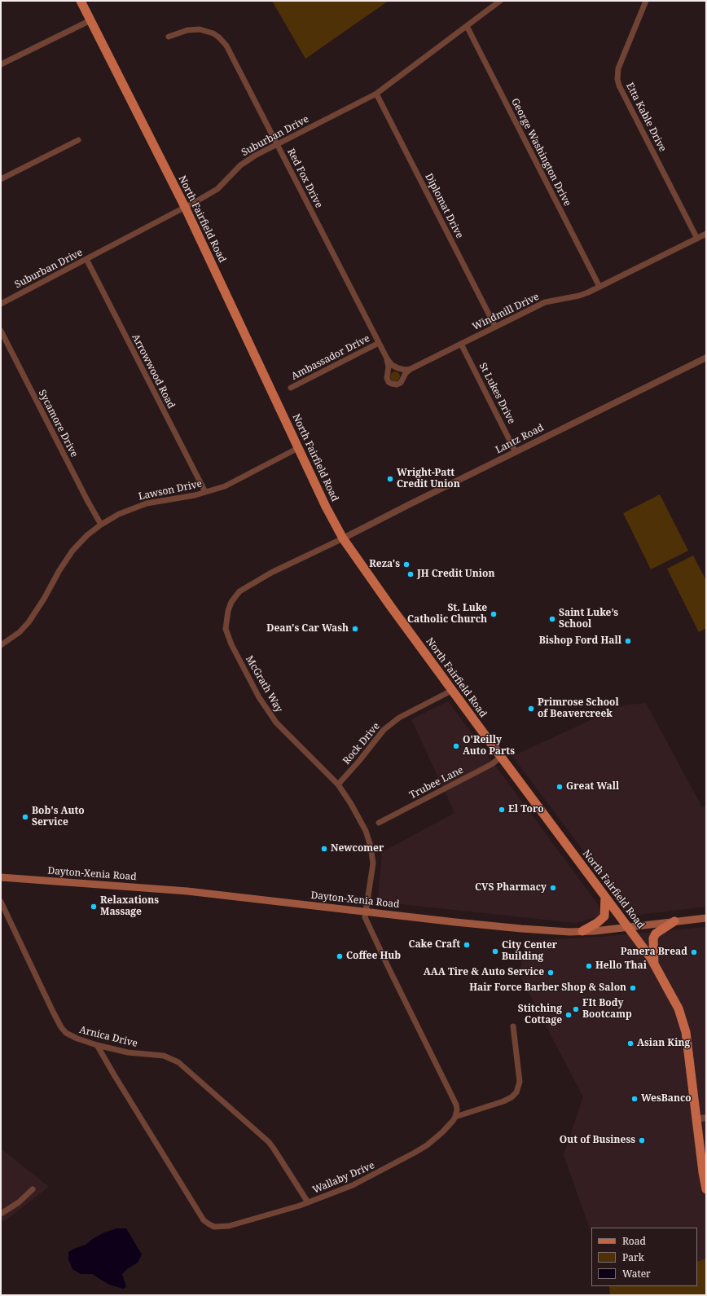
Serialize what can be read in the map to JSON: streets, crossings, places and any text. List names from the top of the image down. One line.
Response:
{"streets":{"main road":["North Fairfield Road","Dayton-Xenia Road"],"street":["Etta Kable Drive","Suburban Drive","George Washington Drive","Red Fox Drive","Diplomat Drive","Windmill Drive","Ambassador Drive","Arrowwood Road","St Lukes Drive","Sycamore Drive","Lantz Road","Lawson Drive","McGrath Way","Rock Drive","Trubee Lane","Arnica Drive","Wallaby Drive"]},"crossings":[["Etta Kable Drive","Windmill Drive"],["Suburban Drive","George Washington Drive"],["Suburban Drive","Red Fox Drive"],["Suburban Drive","Diplomat Drive"],["Suburban Drive","North Fairfield Road"],["Suburban Drive","Arrowwood Road"],["George Washington Drive","Windmill Drive"],["Red Fox Drive","Ambassador Drive"],["Diplomat Drive","Windmill Drive"],["North Fairfield Road","Lantz Road"],["North Fairfield Road","Lawson Drive"],["North Fairfield Road","McGrath Way"],["North Fairfield Road","Rock Drive"],["North Fairfield Road","Trubee Lane"],["North Fairfield Road","Dayton-Xenia Road"],["Windmill Drive","St Lukes Drive"],["Arrowwood Road","Lawson Drive"],["St Lukes Drive","Lantz Road"],["Sycamore Drive","Lawson Drive"],["Lantz Road","McGrath Way"],["McGrath Way","Rock Drive"],["McGrath Way","Dayton-Xenia Road"],["Arnica Drive","Wallaby Drive"]],"places":["Wright-Patt Credit Union","Reza's","JH Credit Union","St. Luke Catholic Church","Saint Luke’s School","Dean's Car Wash","Bishop Ford Hall","Primrose School of Beavercreek","O'Reilly Auto Parts","Great Wall","El Toro","Bob's Auto Service","Newcomer","CVS Pharmacy","Relaxations Massage","Cake Craft","City Center Building","Panera Bread","Coffee Hub","Hello Thai","AAA Tire & Auto Service","Hair Force Barber Shop & Salon","FIt Body Bootcamp","Stitching Cottage","Asian King","WesBanco","Out of Business"],"legend":["Road","Park","Water"]}
